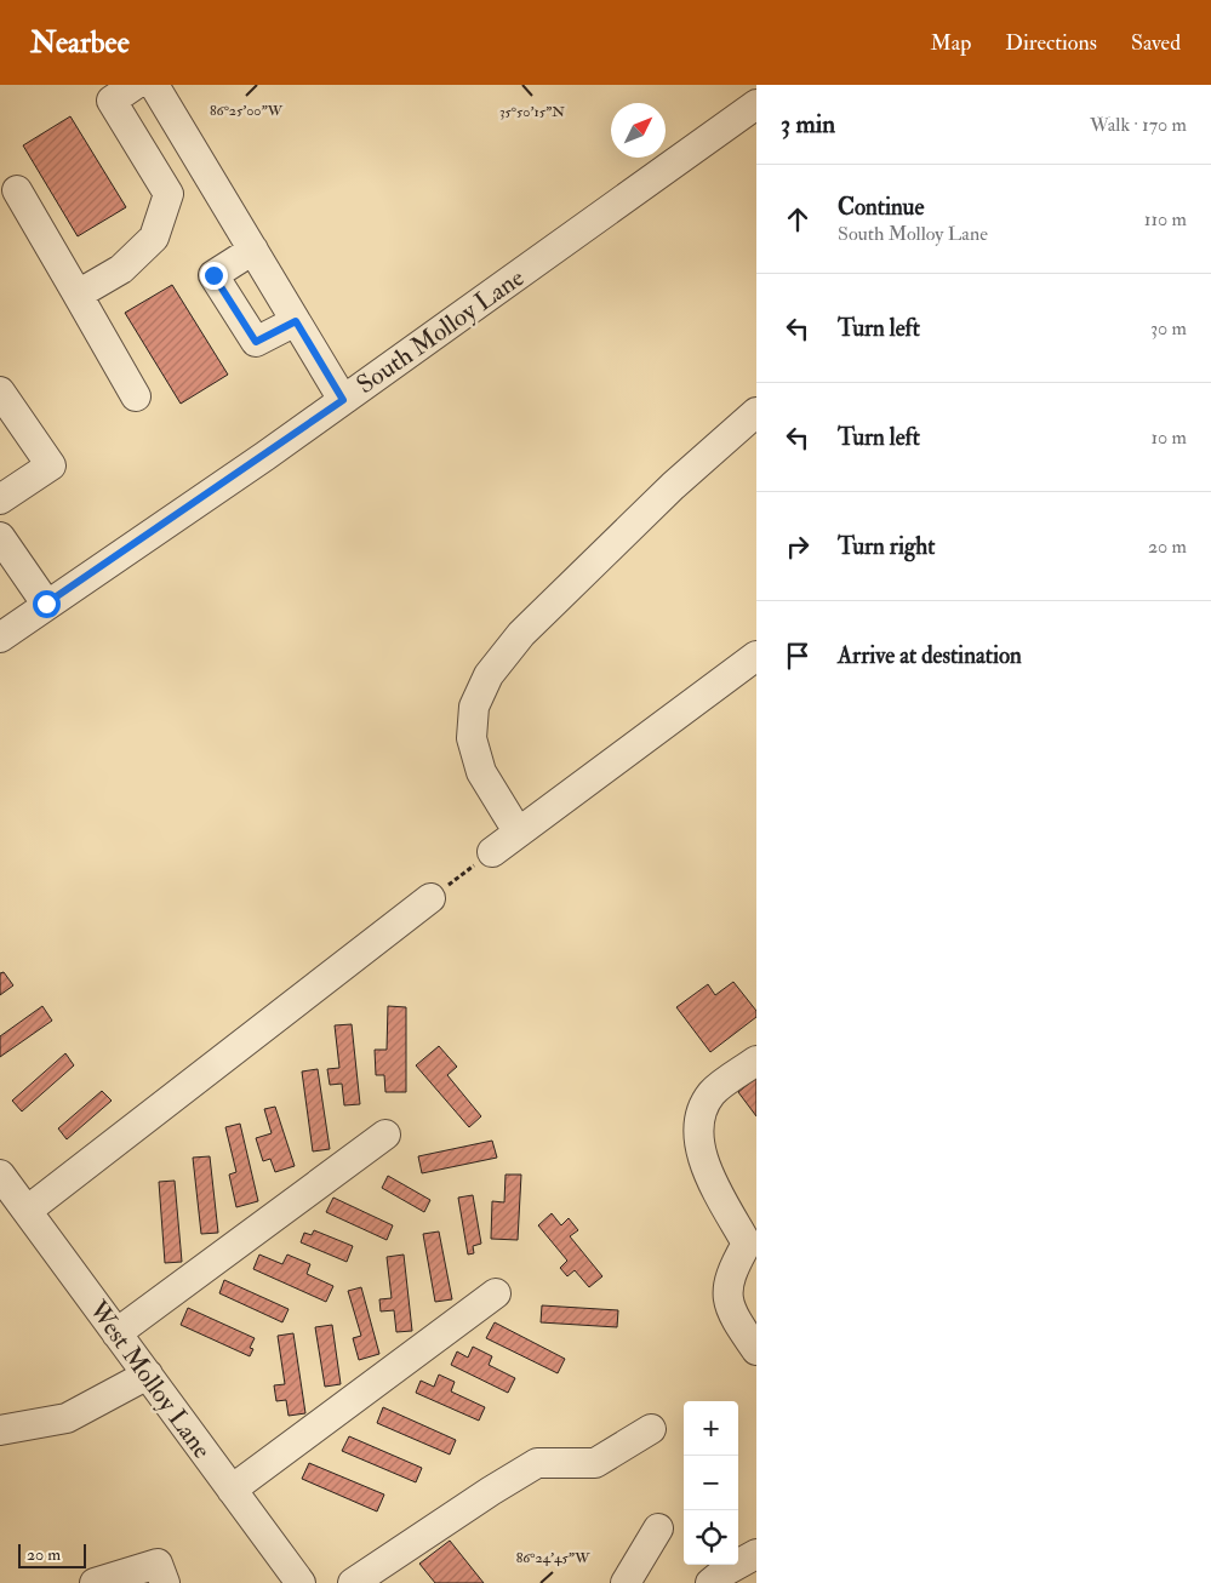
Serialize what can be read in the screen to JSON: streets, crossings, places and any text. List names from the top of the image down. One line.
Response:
{"streets":{"street":["South Molloy Lane","West Molloy Lane"]},"scale_bar":"20 m","north":"top right","page":{"header":"Nearbee","nav":["Map","Directions","Saved"],"heading":["3 min","Walk · 170 m"],"list":[["Continue","South Molloy Lane","110 m"],["Turn left","30 m"],["Turn left","10 m"],["Turn right","20 m"],"Arrive at destination"],"map_buttons":["+","−"],"scale":"20 m"},"coordinates":["86°25'00\"W","35°50'15\"N","86°24'45\"W"]}
